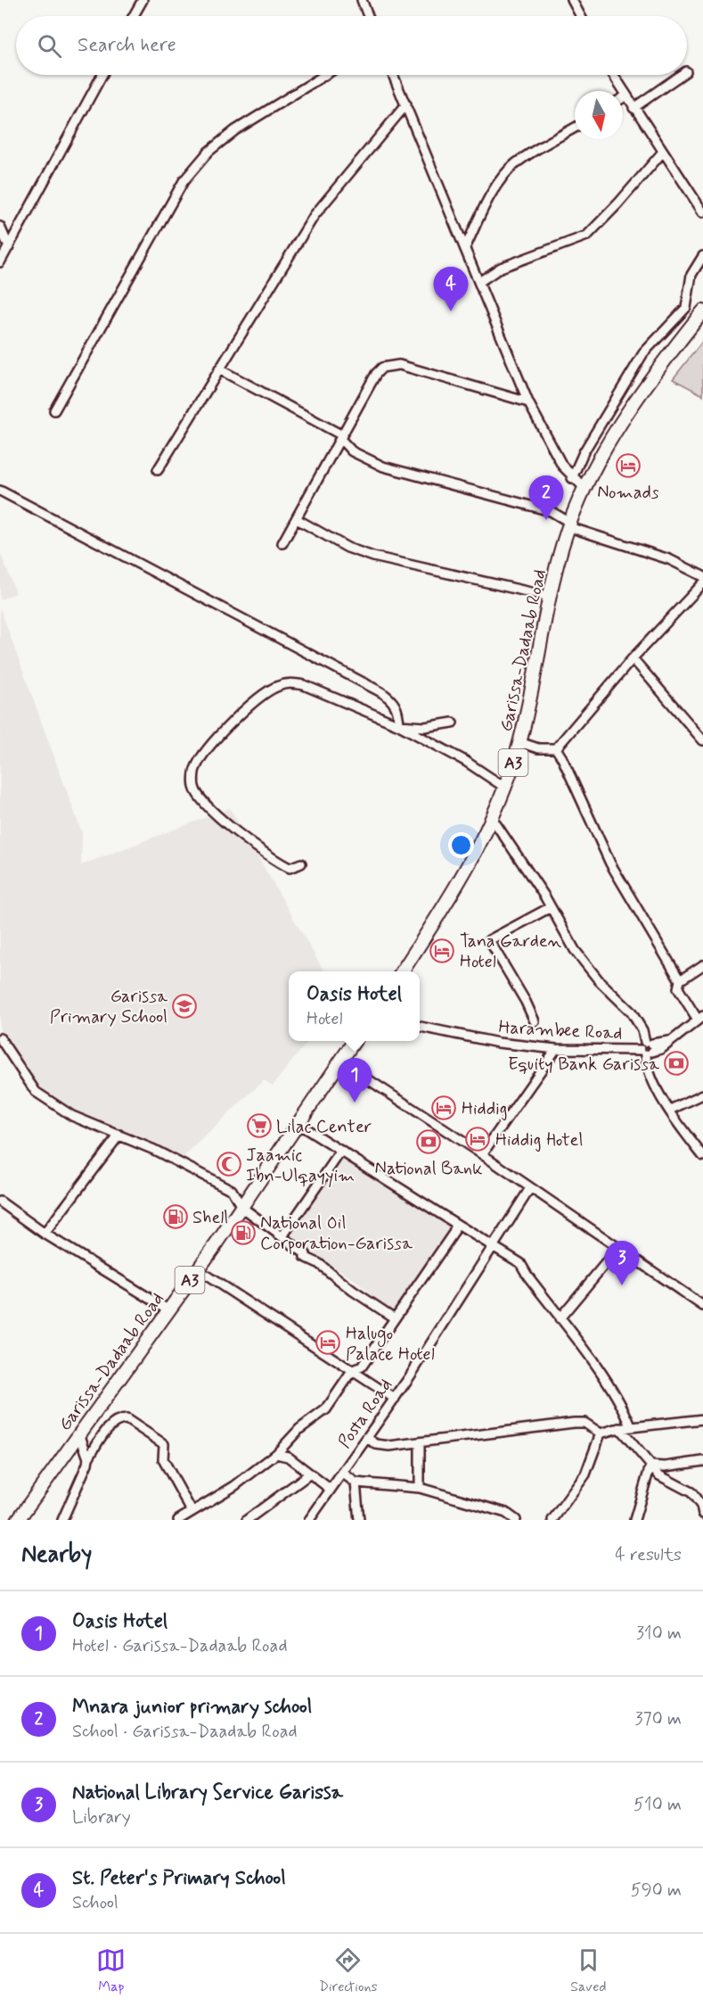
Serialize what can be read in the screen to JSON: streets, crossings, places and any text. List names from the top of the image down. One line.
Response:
{"streets":{"highway":["Garissa-Dadaab Road","A3"],"street":["Harambee Road","Posta Road"]},"crossings":[["Garissa-Dadaab Road","A3"]],"places":{"hotel":["Nomads","Tana Garden Hotel","Hiddig","Hiddig Hotel","Halugo Palace Hotel"],"school or university":["Garissa Primary School"],"bank":["Equity Bank Garissa","National Bank"],"supermarket":["Lilac Center"],"mosque":["Jaamic Ibn-Ulqayyim"],"fuel station":["Shell","National Oil Corporation-Garissa"]},"north":"bottom","page":{"search":"Search here","pins":["4","2","1","3"],"popup":["Oasis Hotel","Hotel"],"heading":["Nearby","4 results"],"list":[{"mark":"1","name":"Oasis Hotel","note":"Hotel · Garissa-Dadaab Road","value":"310 m"},{"mark":"2","name":"Mnara junior primary school","note":"School · Garissa-Daadab Road","value":"370 m"},{"mark":"3","name":"National Library Service Garissa","note":"Library","value":"510 m"},{"mark":"4","name":"St. Peter's Primary School","note":"School","value":"590 m"}],"nav":["Map","Directions","Saved"]}}
